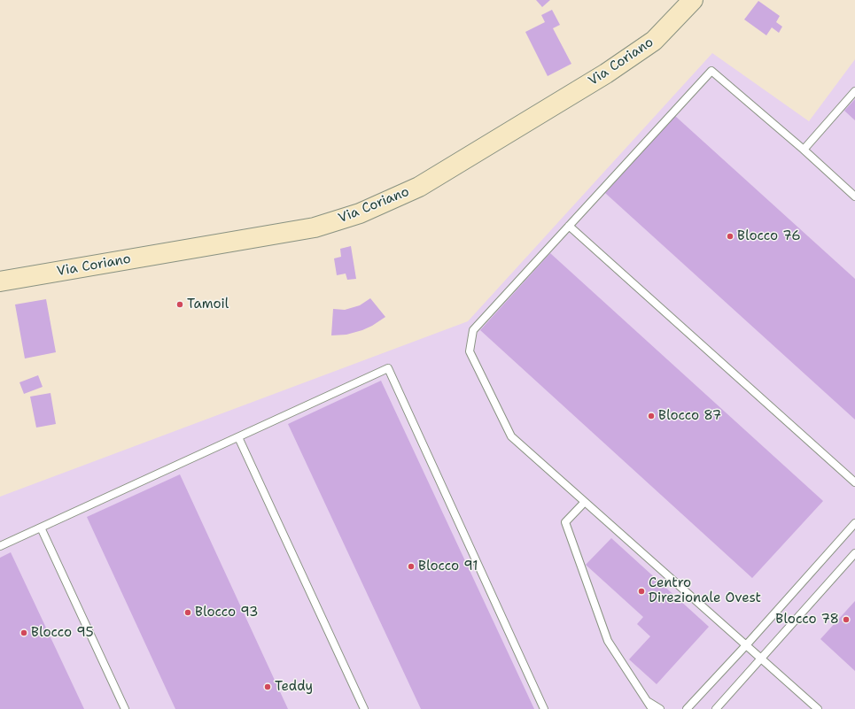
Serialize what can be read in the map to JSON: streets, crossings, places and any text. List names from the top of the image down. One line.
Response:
{"streets":{"main road":["Via Coriano"]},"places":["Blocco 76","Tamoil","Blocco 87","Blocco 91","Centro Direzionale Ovest","Blocco 93","Blocco 78","Blocco 95","Teddy"]}
